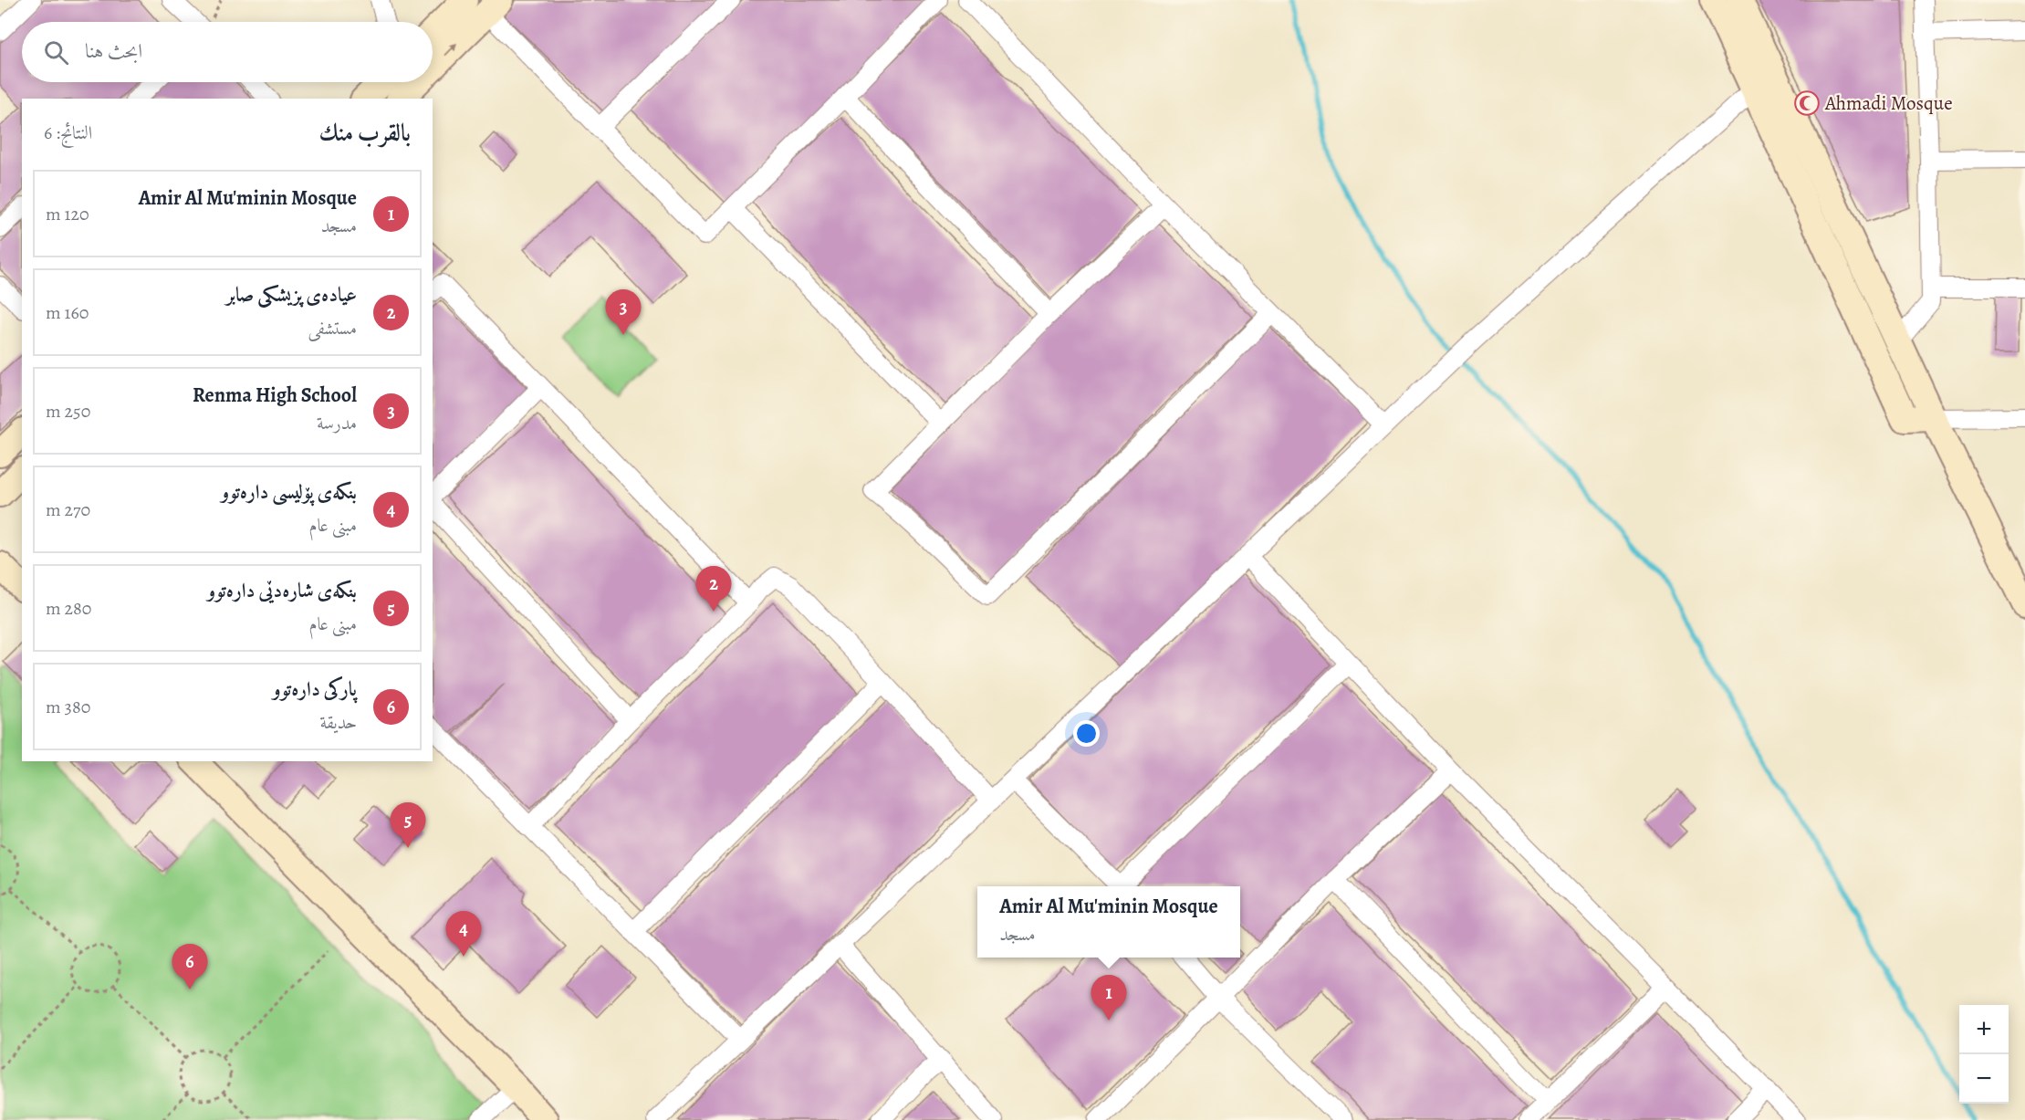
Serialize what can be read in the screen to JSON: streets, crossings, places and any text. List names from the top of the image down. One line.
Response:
{"places":{"mosque":["Ahmadi Mosque"]},"page":{"search":"ابحث هنا","heading":["بالقرب منك","النتائج: 6"],"list":[{"mark":"1","name":"Amir Al Mu'minin Mosque","note":"مسجد","value":"120 m"},{"mark":"2","name":"عیادەی پزیشکی صابر","note":"مستشفى","value":"160 m"},{"mark":"3","name":"Renma High School","note":"مدرسة","value":"250 m"},{"mark":"4","name":"بنکەی پۆلیسی دارەتوو","note":"مبنى عام","value":"270 m"},{"mark":"5","name":"بنکەی شارەدێی دارەتوو","note":"مبنى عام","value":"280 m"},{"mark":"6","name":"پارکی دارەتوو","note":"حديقة","value":"380 m"}],"pins":["3","2","5","4","6","1"],"popup":["Amir Al Mu'minin Mosque","مسجد"],"map_buttons":["+","−"]}}
